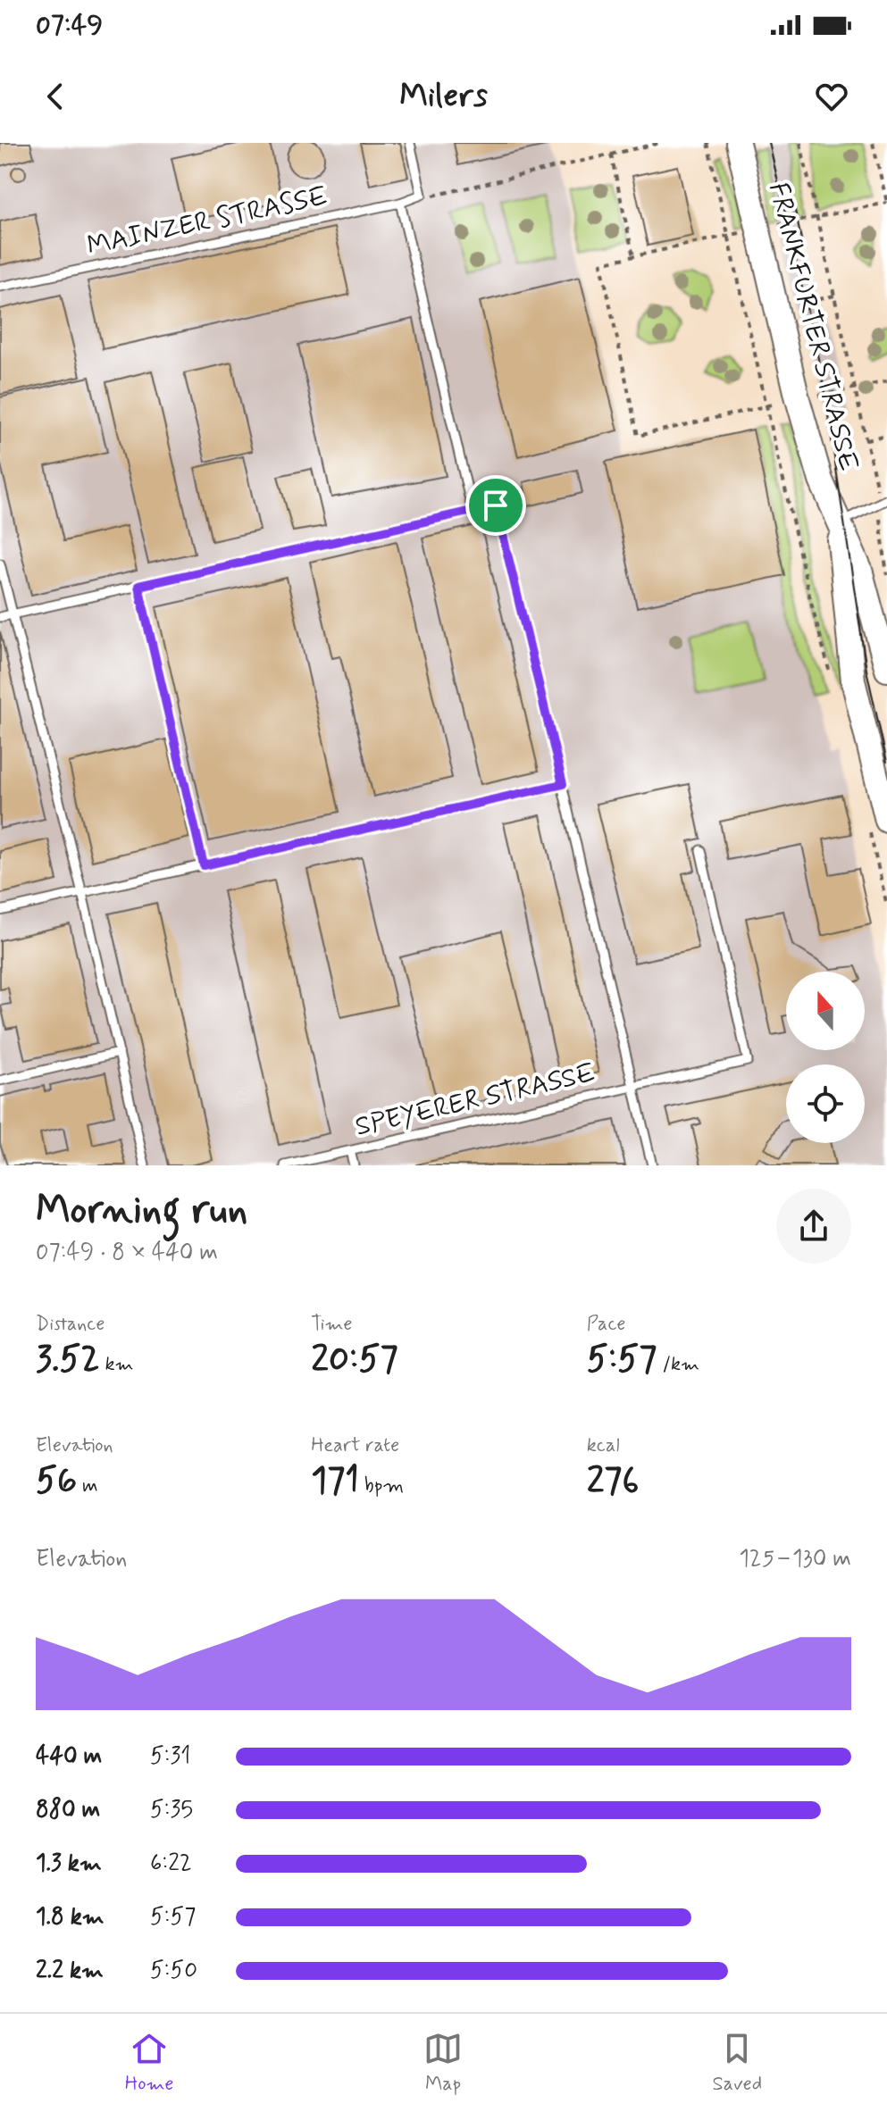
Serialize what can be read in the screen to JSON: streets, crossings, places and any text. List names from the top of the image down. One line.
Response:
{"streets":{"main road":["FRANKFURTER STRASSE"],"lane":["MAINZER STRASSE","SPEYERER STRASSE"]},"north":"top","page":{"status":"07:49","header":"Milers","heading":["Morning run","07:49 · 8 × 440 m"],"stats":[["Distance","3.52 km"],["Time","20:57"],["Pace","5:57 /km"],["Elevation","56 m"],["Heart rate","171 bpm"],["kcal","276"]],"chart":["Elevation","125–130 m"],"list":[{"name":"440 m","note":"5:31"},{"name":"880 m","note":"5:35"},{"name":"1.3 km","note":"6:22"},{"name":"1.8 km","note":"5:57"},{"name":"2.2 km","note":"5:50"}],"tabs":["Home","Map","Saved"]}}
